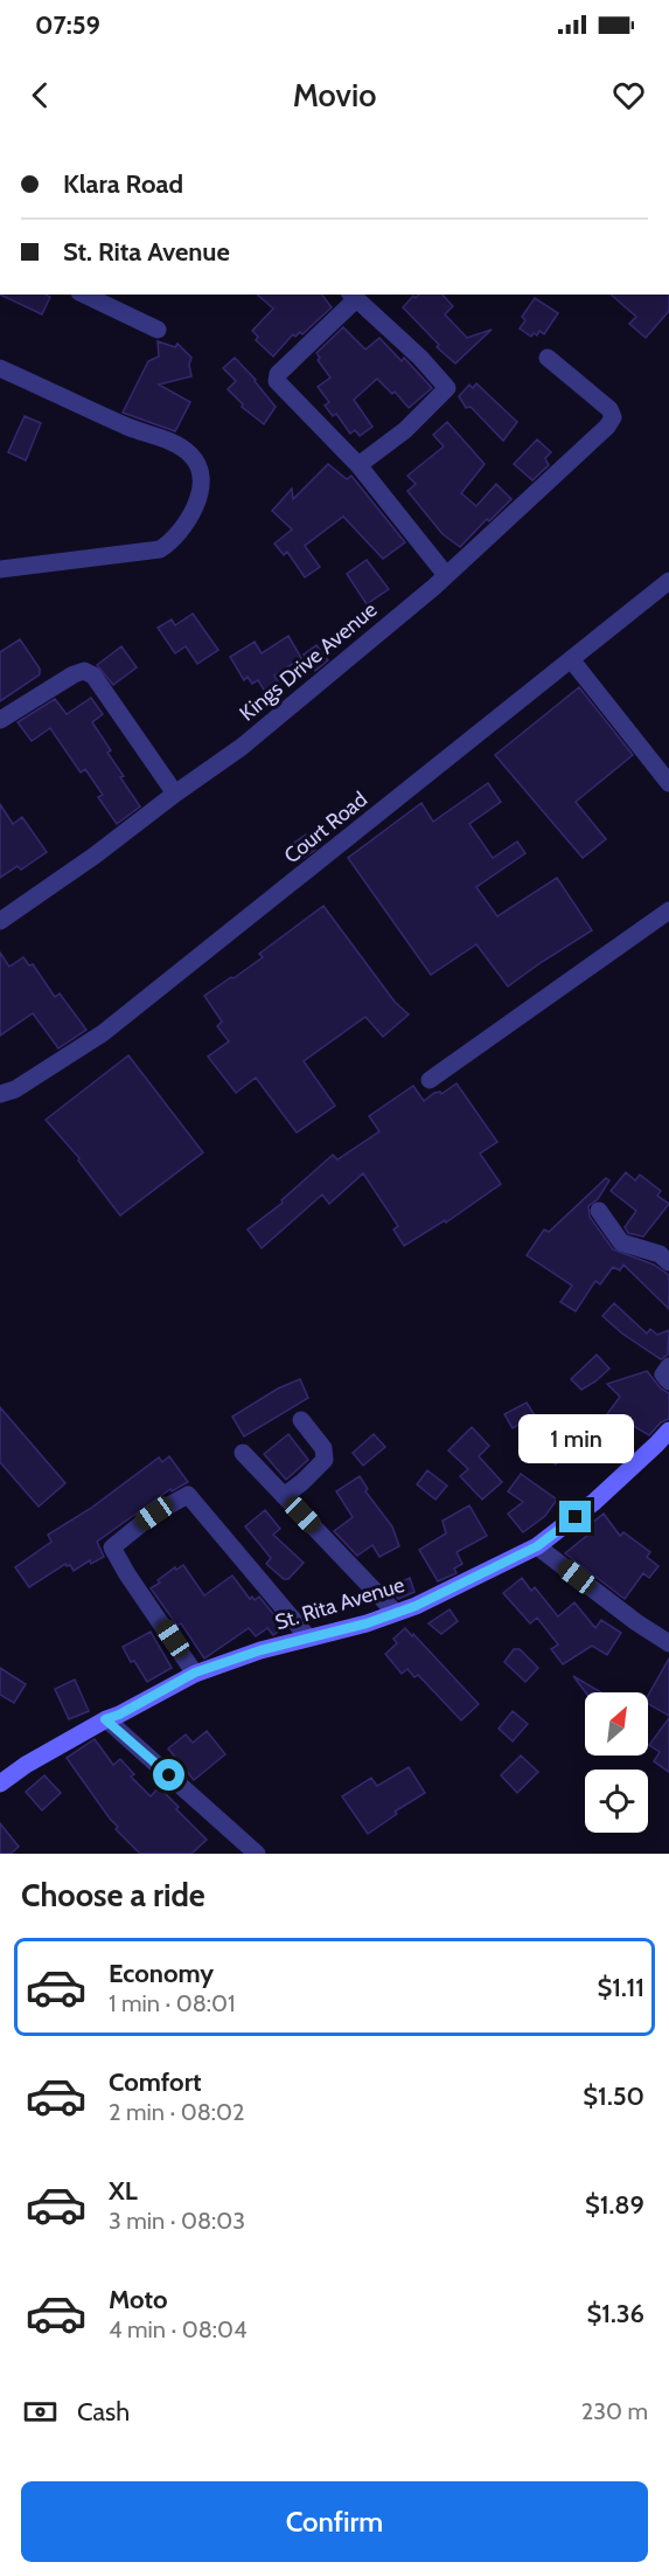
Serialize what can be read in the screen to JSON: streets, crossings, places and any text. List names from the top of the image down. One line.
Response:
{"streets":{"street":["Kings Drive Avenue","Court Road","St. Rita Avenue"]},"north":"top right","page":{"status":"07:59","header":"Movio","banner":["Klara Road","St. Rita Avenue"],"bubble":"1 min","heading":"Choose a ride","list":[{"name":"Economy","note":"1 min · 08:01","value":"$1.11"},{"name":"Comfort","note":"2 min · 08:02","value":"$1.50"},{"name":"XL","note":"3 min · 08:03","value":"$1.89"},{"name":"Moto","note":"4 min · 08:04","value":"$1.36"}],"pay":["Cash","230 m"],"buttons":"Confirm"}}
